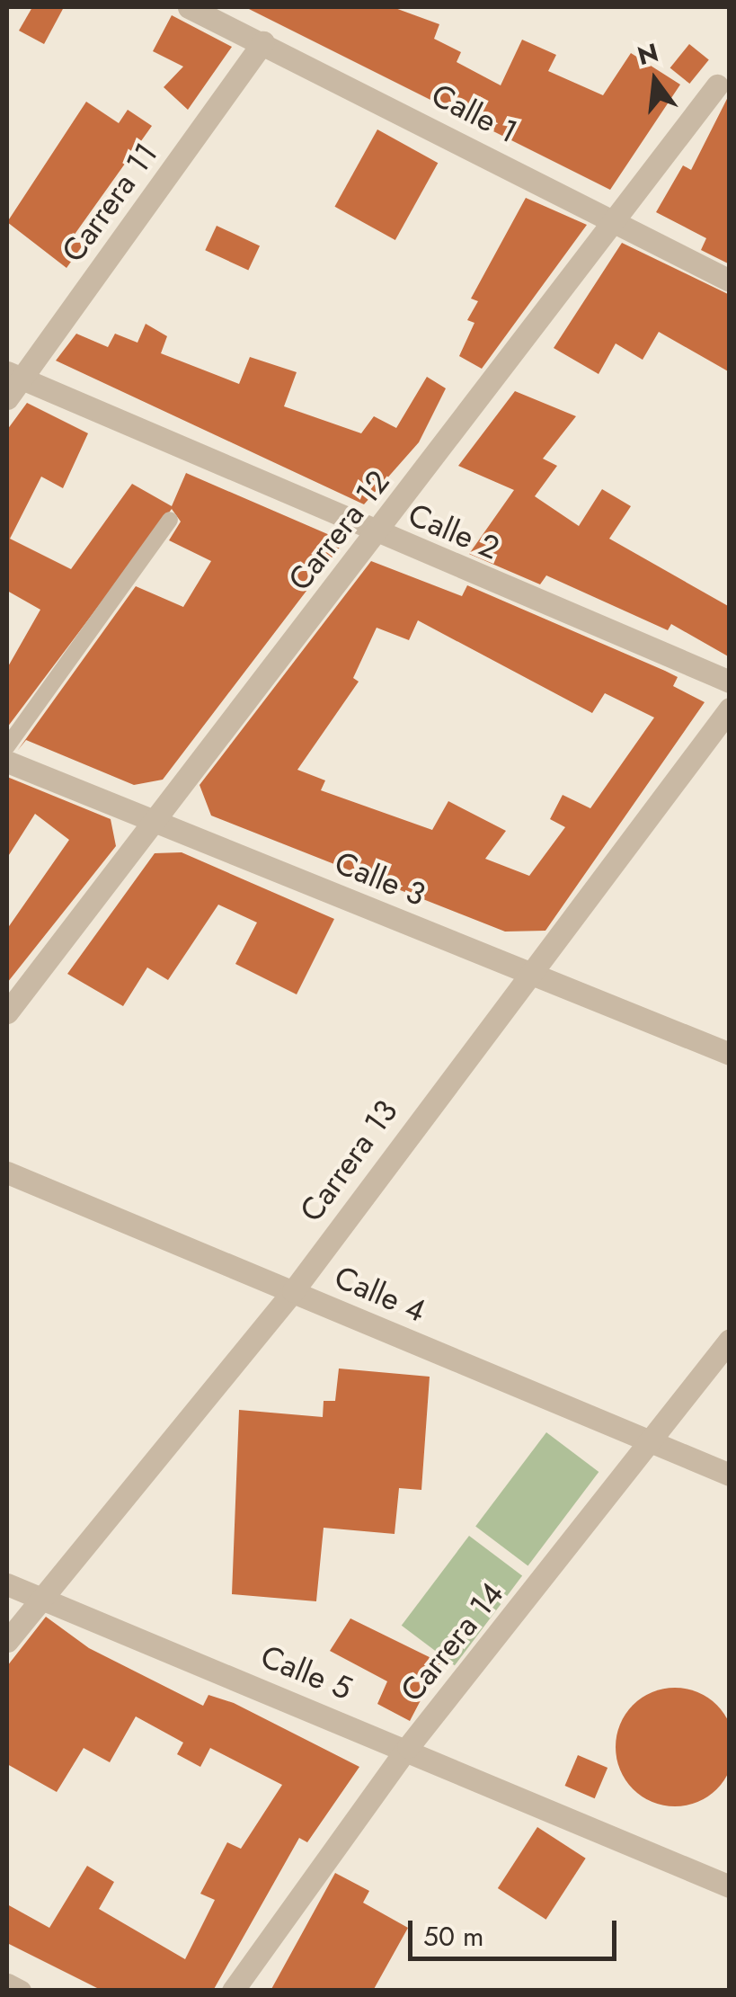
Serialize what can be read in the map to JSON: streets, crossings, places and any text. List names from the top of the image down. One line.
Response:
{"streets":{"street":["Calle 1","Carrera 11","Carrera 12","Calle 2","Calle 3","Carrera 13","Calle 4","Carrera 14","Calle 5"]},"crossings":[["Calle 1","Carrera 11"],["Calle 1","Carrera 12"],["Carrera 11","Calle 2"],["Carrera 12","Calle 2"],["Carrera 12","Calle 3"],["Calle 3","Carrera 13"],["Carrera 13","Calle 4"],["Carrera 13","Calle 5"],["Calle 4","Carrera 14"],["Carrera 14","Calle 5"]],"scale_bar":"50 m","north":"top"}
